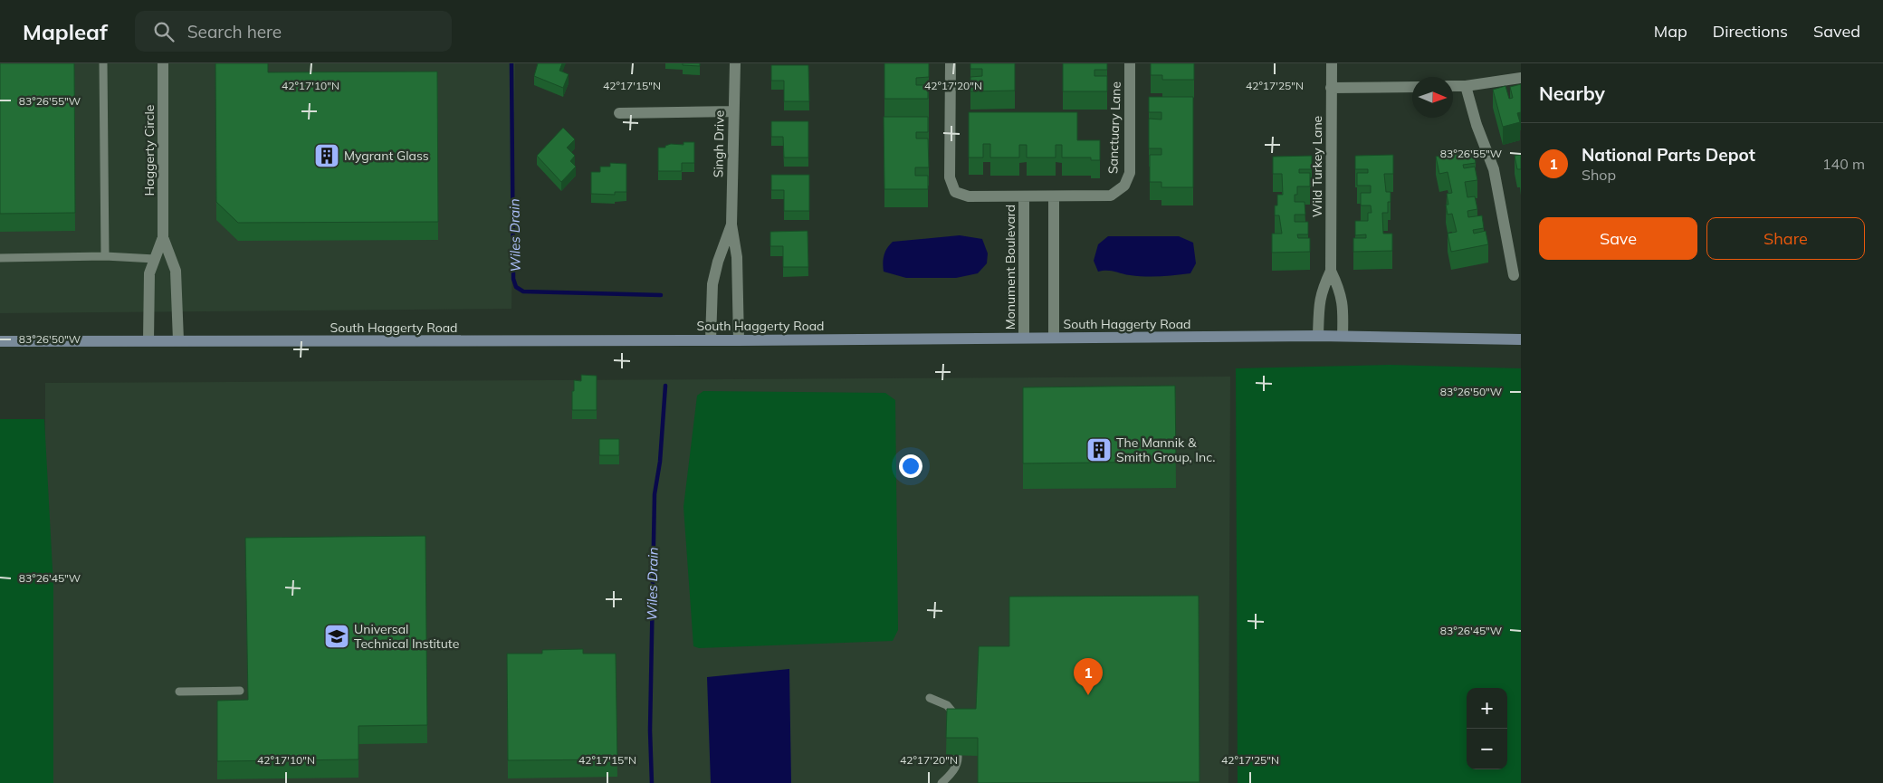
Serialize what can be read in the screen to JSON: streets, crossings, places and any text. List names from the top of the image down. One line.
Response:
{"streets":{"main road":["South Haggerty Road"],"street":["Sanctuary Lane","Singh Drive","Haggerty Circle","Wild Turkey Lane","Monument Boulevard"]},"crossings":[["Sanctuary Lane","Monument Boulevard"],["Singh Drive","South Haggerty Road"],["Haggerty Circle","South Haggerty Road"],["Wild Turkey Lane","South Haggerty Road"],["Monument Boulevard","South Haggerty Road"]],"water":["Wiles Drain"],"places":{"building":["Mygrant Glass","The Mannik & Smith Group, Inc."],"school or university":["Universal Technical Institute"]},"north":"right","page":{"header":"Mapleaf","search":"Search here","nav":["Map","Directions","Saved"],"heading":"Nearby","list":[{"mark":"1","name":"National Parts Depot","note":"Shop","value":"140 m"}],"buttons":["Save","Share"],"pins":"1","map_buttons":["+","−"]},"coordinates":["42°17'10\"N","42°17'15\"N","42°17'20\"N","42°17'25\"N","83°26'55\"W","83°26'50\"W","83°26'45\"W"]}
